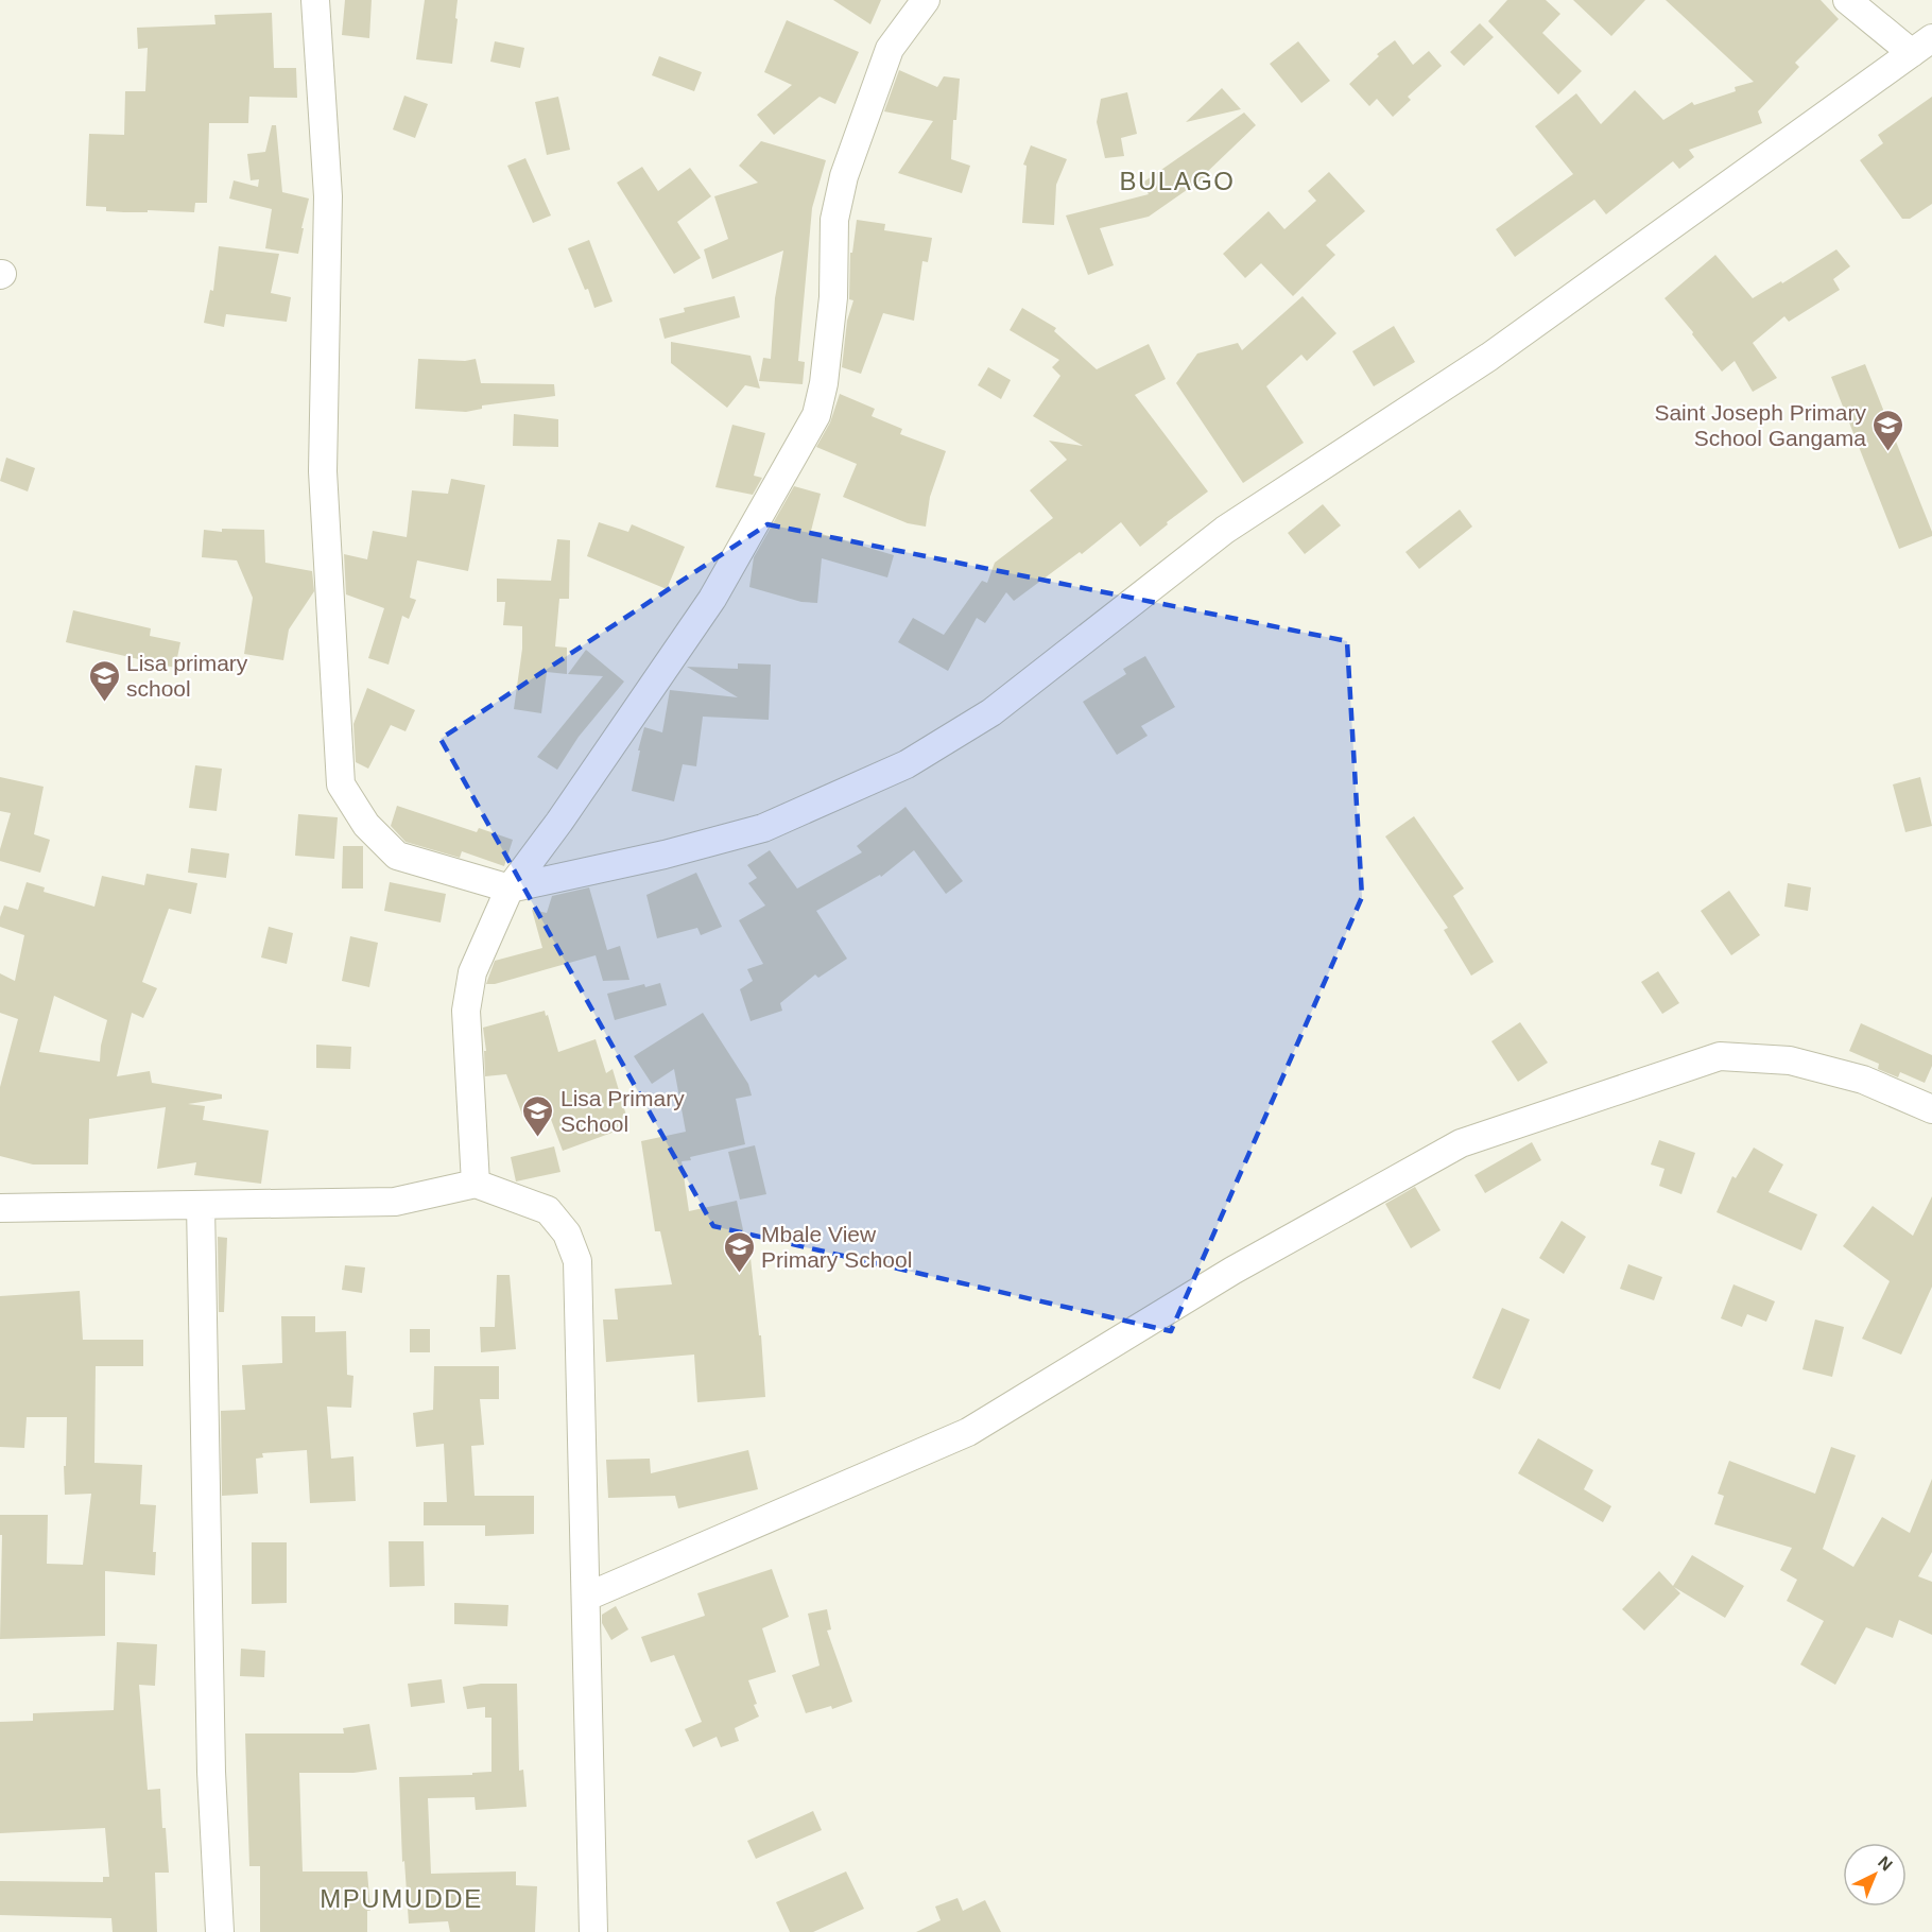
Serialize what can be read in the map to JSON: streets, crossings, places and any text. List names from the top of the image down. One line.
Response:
{"districts":["BULAGO","MPUMUDDE"],"places":{"school or university":["Saint Joseph Primary School Gangama","Lisa primary school","Lisa Primary School","Mbale View Primary School"]},"north":"top right"}
